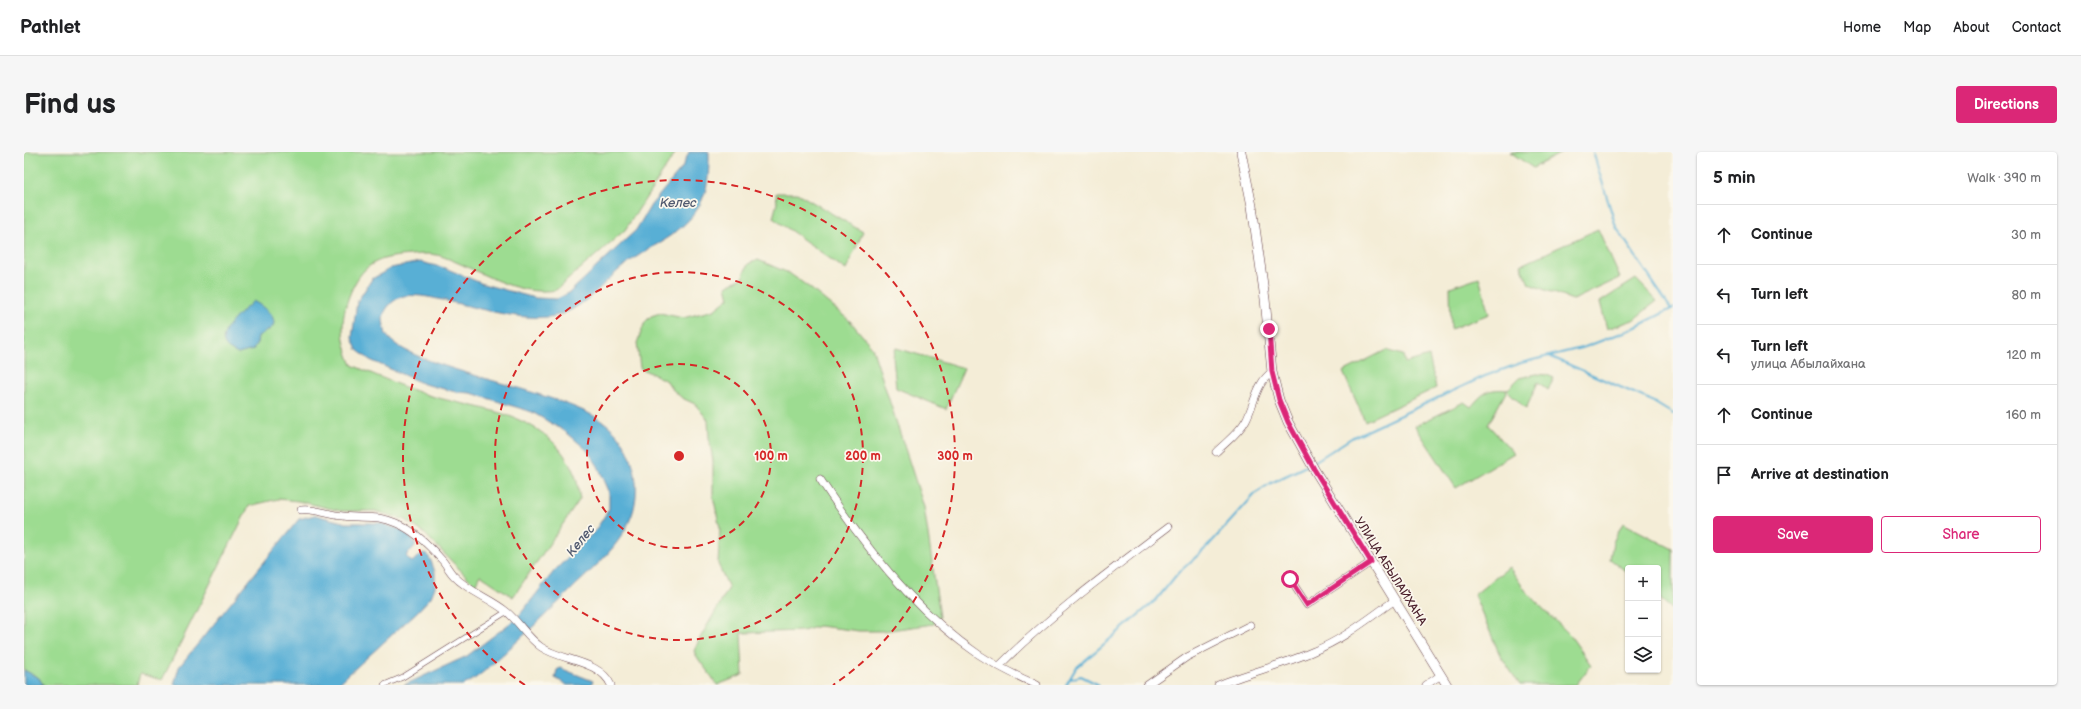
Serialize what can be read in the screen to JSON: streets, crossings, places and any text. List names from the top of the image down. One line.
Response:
{"streets":{"main road":["УЛИЦА АБЫЛАЙХАНА"]},"water":["Келес"],"page":{"header":"Pathlet","nav":["Home","Map","About","Contact"],"buttons":["Directions",["Save","Share"]],"title":"Find us","heading":["5 min","Walk · 390 m"],"list":[["Continue","30 m"],["Turn left","80 m"],["Turn left","улица Абылайхана","120 m"],["Continue","160 m"],"Arrive at destination"],"map_buttons":["+","−"]},"rings":["100 m","200 m","300 m"]}
